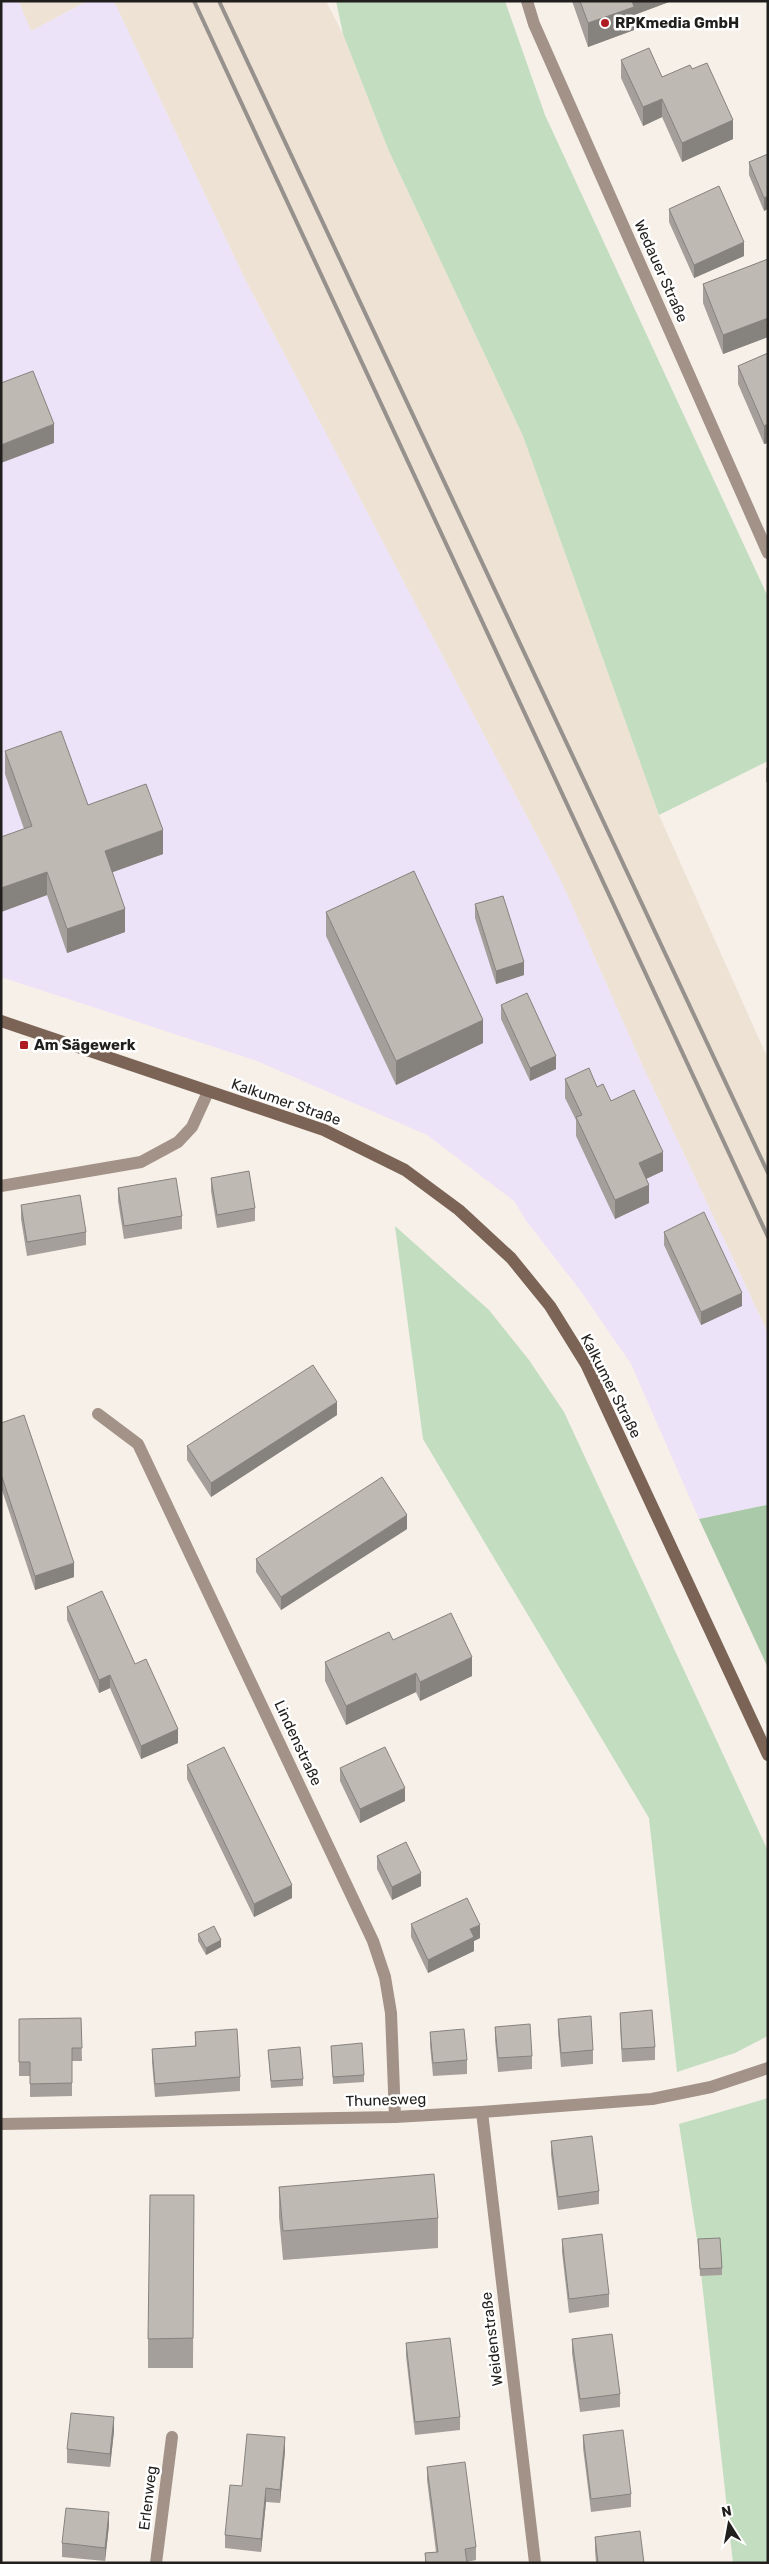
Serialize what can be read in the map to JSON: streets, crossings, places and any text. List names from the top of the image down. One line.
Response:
{"streets":{"main road":["Kalkumer Straße"],"street":["Wedauer Straße","Lindenstraße","Thunesweg","Weidenstraße","Erlenweg"]},"crossings":[["Lindenstraße","Thunesweg"],["Thunesweg","Weidenstraße"]],"places":{"other":["RPKmedia GmbH"],"transit":["Am Sägewerk"]},"north":"top"}
